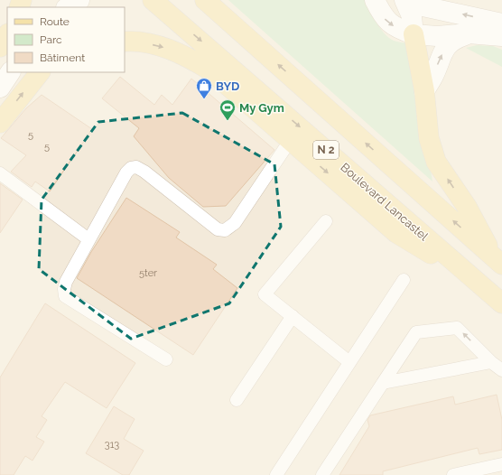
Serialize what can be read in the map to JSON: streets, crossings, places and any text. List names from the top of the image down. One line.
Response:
{"streets":{"main road":["N 2","Boulevard Lancastel"]},"places":{"shop":["BYD"],"sports":["My Gym"]},"house_numbers":["5","5","5ter","313"],"legend":["Route","Parc","Bâtiment"]}
